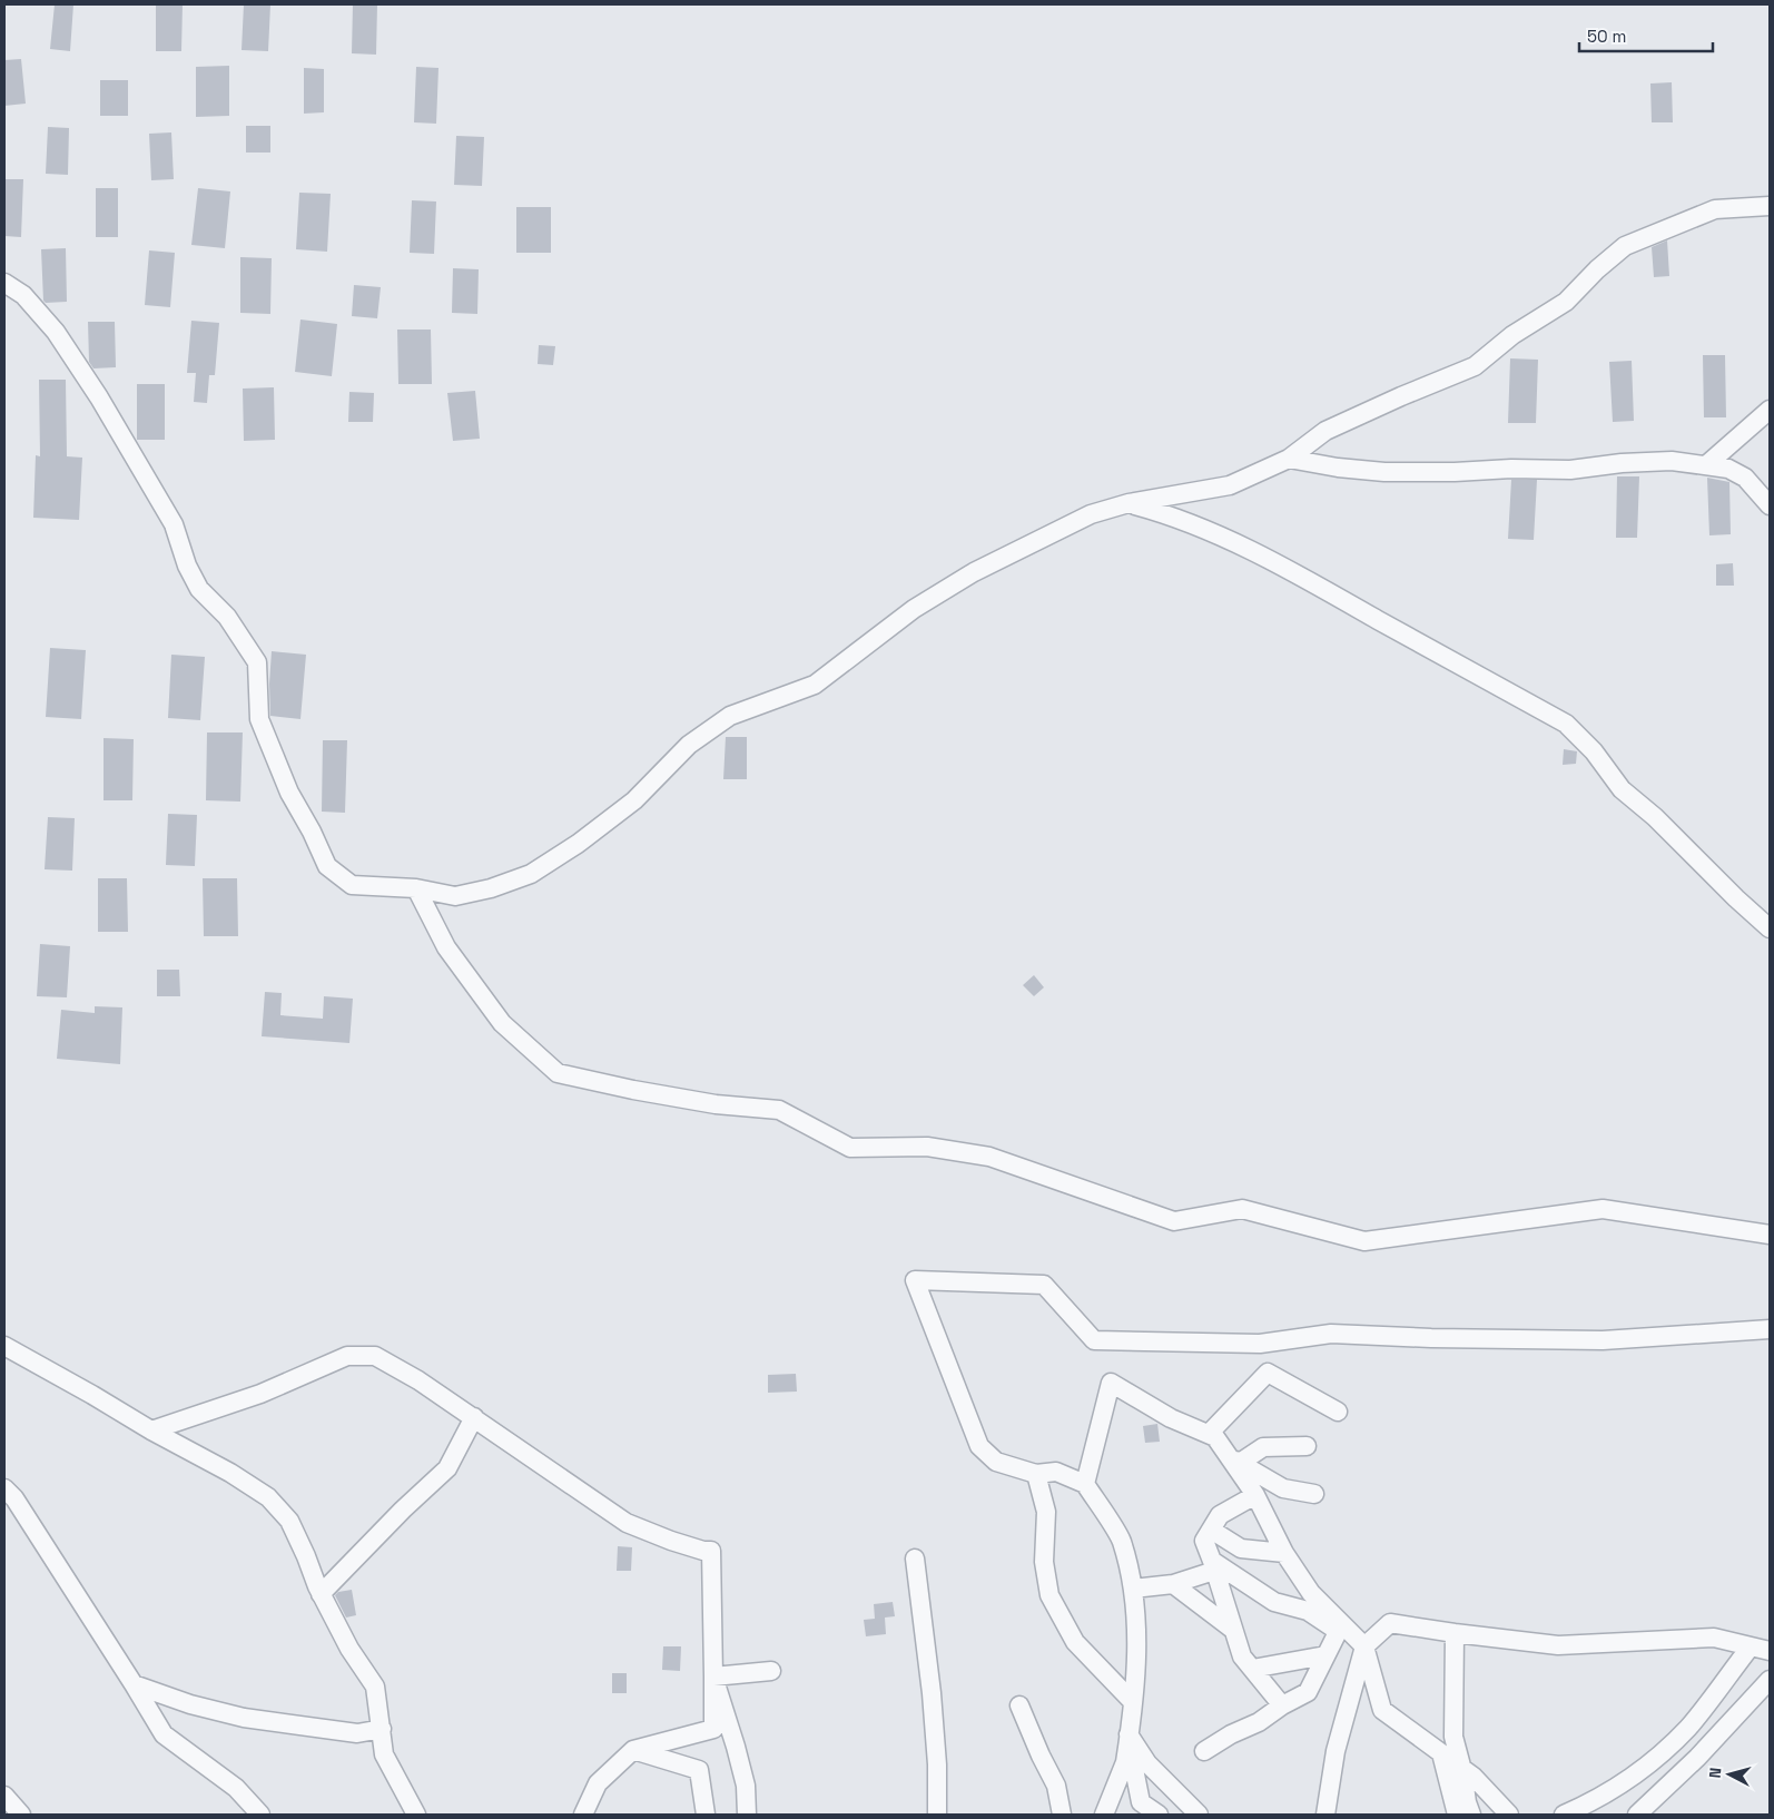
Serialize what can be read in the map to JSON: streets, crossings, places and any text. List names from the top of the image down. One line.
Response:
{"scale_bar":"50 m","north":"left"}
